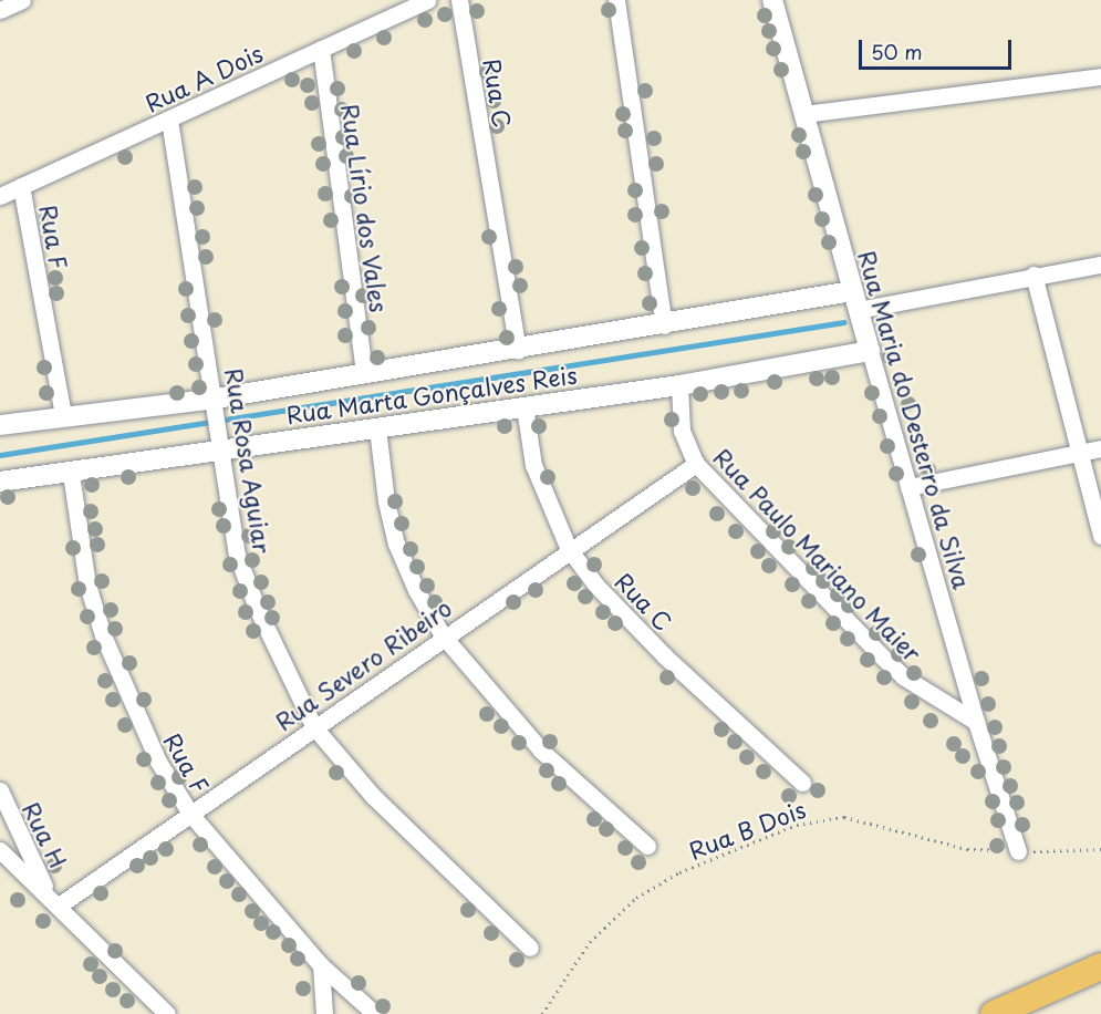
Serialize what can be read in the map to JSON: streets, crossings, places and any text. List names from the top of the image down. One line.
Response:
{"streets":{"street":["Rua A Dois","Rua C","Rua Lírio dos Vales","Rua F","Rua Marta Gonçalves Reis","Rua Maria do Desterro da Silva","Rua Rosa Aguiar","Rua Paulo Mariano Maier","Rua Severo Ribeiro","Rua H"],"path":["Rua B Dois"]},"crossings":[["Rua A Dois","Rua Lírio dos Vales"],["Rua A Dois","Rua F"],["Rua A Dois","Rua Rosa Aguiar"],["Rua C","Rua Marta Gonçalves Reis"],["Rua C","Rua Severo Ribeiro"],["Rua Lírio dos Vales","Rua Marta Gonçalves Reis"],["Rua F","Rua Marta Gonçalves Reis"],["Rua F","Rua Severo Ribeiro"],["Rua Marta Gonçalves Reis","Rua Maria do Desterro da Silva"],["Rua Marta Gonçalves Reis","Rua Rosa Aguiar"],["Rua Marta Gonçalves Reis","Rua Paulo Mariano Maier"],["Rua Maria do Desterro da Silva","Rua Paulo Mariano Maier"],["Rua Maria do Desterro da Silva","Rua B Dois"],["Rua Rosa Aguiar","Rua Severo Ribeiro"],["Rua Paulo Mariano Maier","Rua Severo Ribeiro"],["Rua Severo Ribeiro","Rua H"]],"scale_bar":"50 m"}
